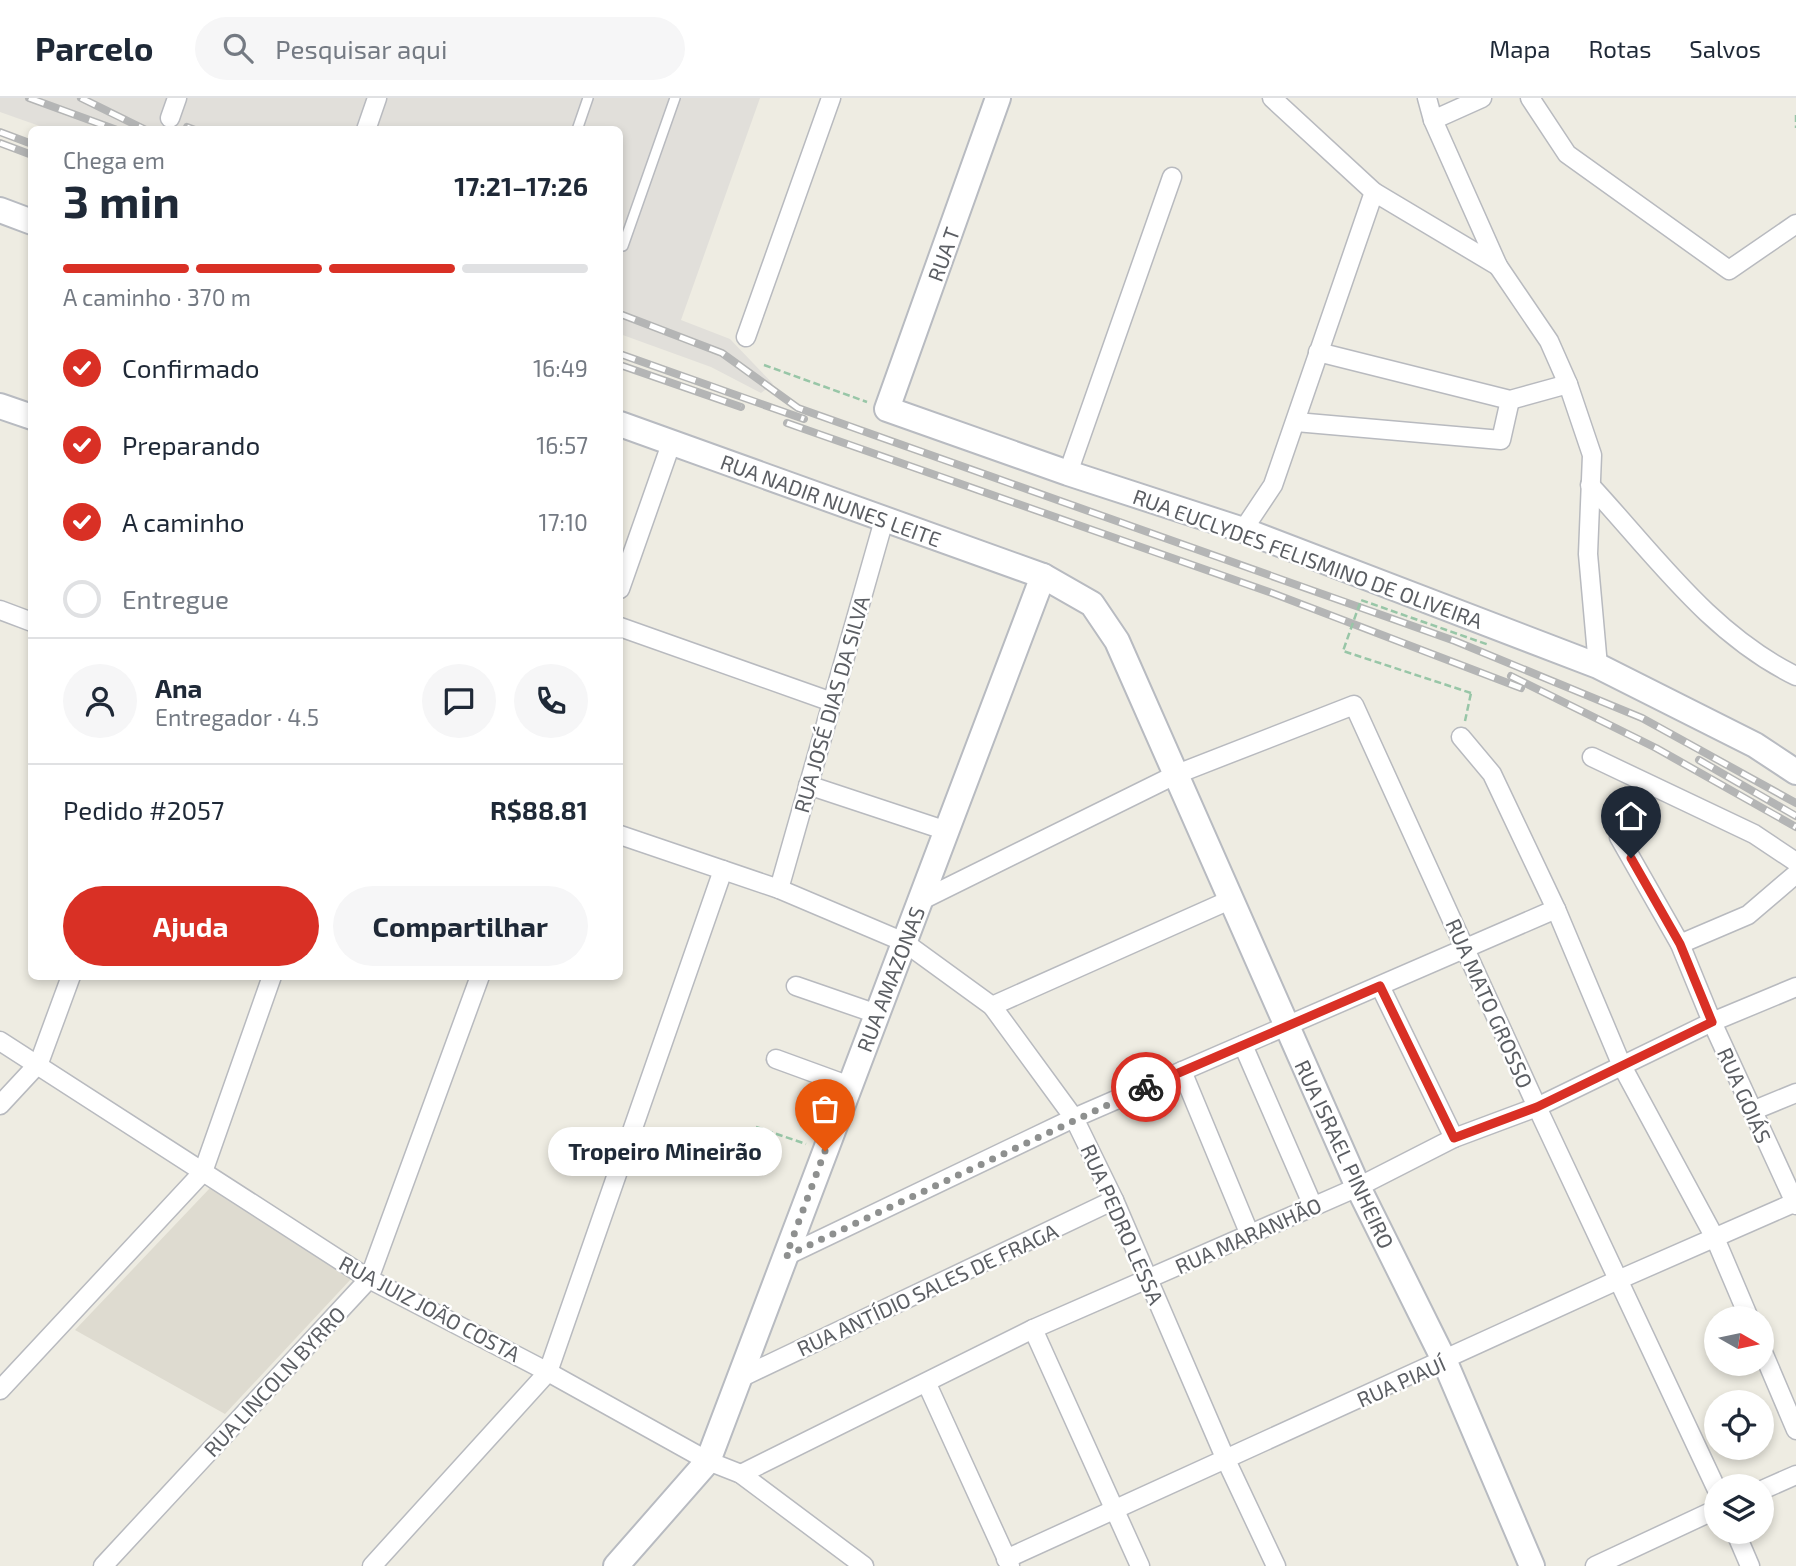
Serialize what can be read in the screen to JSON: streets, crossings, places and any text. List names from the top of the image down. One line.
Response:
{"streets":{"street":["RUA T","RUA NADIR NUNES LEITE","RUA EUCLYDES FELISMINO DE OLIVEIRA","RUA JOSÉ DIAS DA SILVA","RUA AMAZONAS","RUA MATO GROSSO","RUA GOIÁS","RUA ISRAEL PINHEIRO","RUA PEDRO LESSA","RUA MARANHÃO","RUA ANTÍDIO SALES DE FRAGA","RUA JUIZ JOÃO COSTA","RUA LINCOLN BYRRO","RUA PIAUÍ"]},"crossings":[["RUA T","RUA EUCLYDES FELISMINO DE OLIVEIRA"],["RUA NADIR NUNES LEITE","RUA JOSÉ DIAS DA SILVA"],["RUA NADIR NUNES LEITE","RUA AMAZONAS"],["RUA NADIR NUNES LEITE","RUA ISRAEL PINHEIRO"],["RUA JOSÉ DIAS DA SILVA","RUA PEDRO LESSA"],["RUA AMAZONAS","RUA ISRAEL PINHEIRO"],["RUA AMAZONAS","RUA PEDRO LESSA"],["RUA AMAZONAS","RUA ANTÍDIO SALES DE FRAGA"],["RUA AMAZONAS","RUA JUIZ JOÃO COSTA"],["RUA MATO GROSSO","RUA ISRAEL PINHEIRO"],["RUA MATO GROSSO","RUA MARANHÃO"],["RUA MATO GROSSO","RUA PIAUÍ"],["RUA GOIÁS","RUA MARANHÃO"],["RUA GOIÁS","RUA PIAUÍ"],["RUA ISRAEL PINHEIRO","RUA MARANHÃO"],["RUA ISRAEL PINHEIRO","RUA PIAUÍ"],["RUA PEDRO LESSA","RUA MARANHÃO"],["RUA PEDRO LESSA","RUA ANTÍDIO SALES DE FRAGA"],["RUA PEDRO LESSA","RUA PIAUÍ"],["RUA MARANHÃO","RUA JUIZ JOÃO COSTA"],["RUA JUIZ JOÃO COSTA","RUA LINCOLN BYRRO"]],"places":["Tropeiro Mineirão"],"north":"right","page":{"header":"Parcelo","search":"Pesquisar aqui","nav":["Mapa","Rotas","Salvos"],"heading":["3 min","Chega em","17:21–17:26"],"panel":["Ana","Entregador · 4.5","Pedido #2057","R$88.81"],"bar":"A caminho · 370 m","list":[["Confirmado","16:49"],["Preparando","16:57"],["A caminho","17:10"],"Entregue"],"buttons":["Ajuda","Compartilhar"],"bubble":"Tropeiro Mineirão"}}
